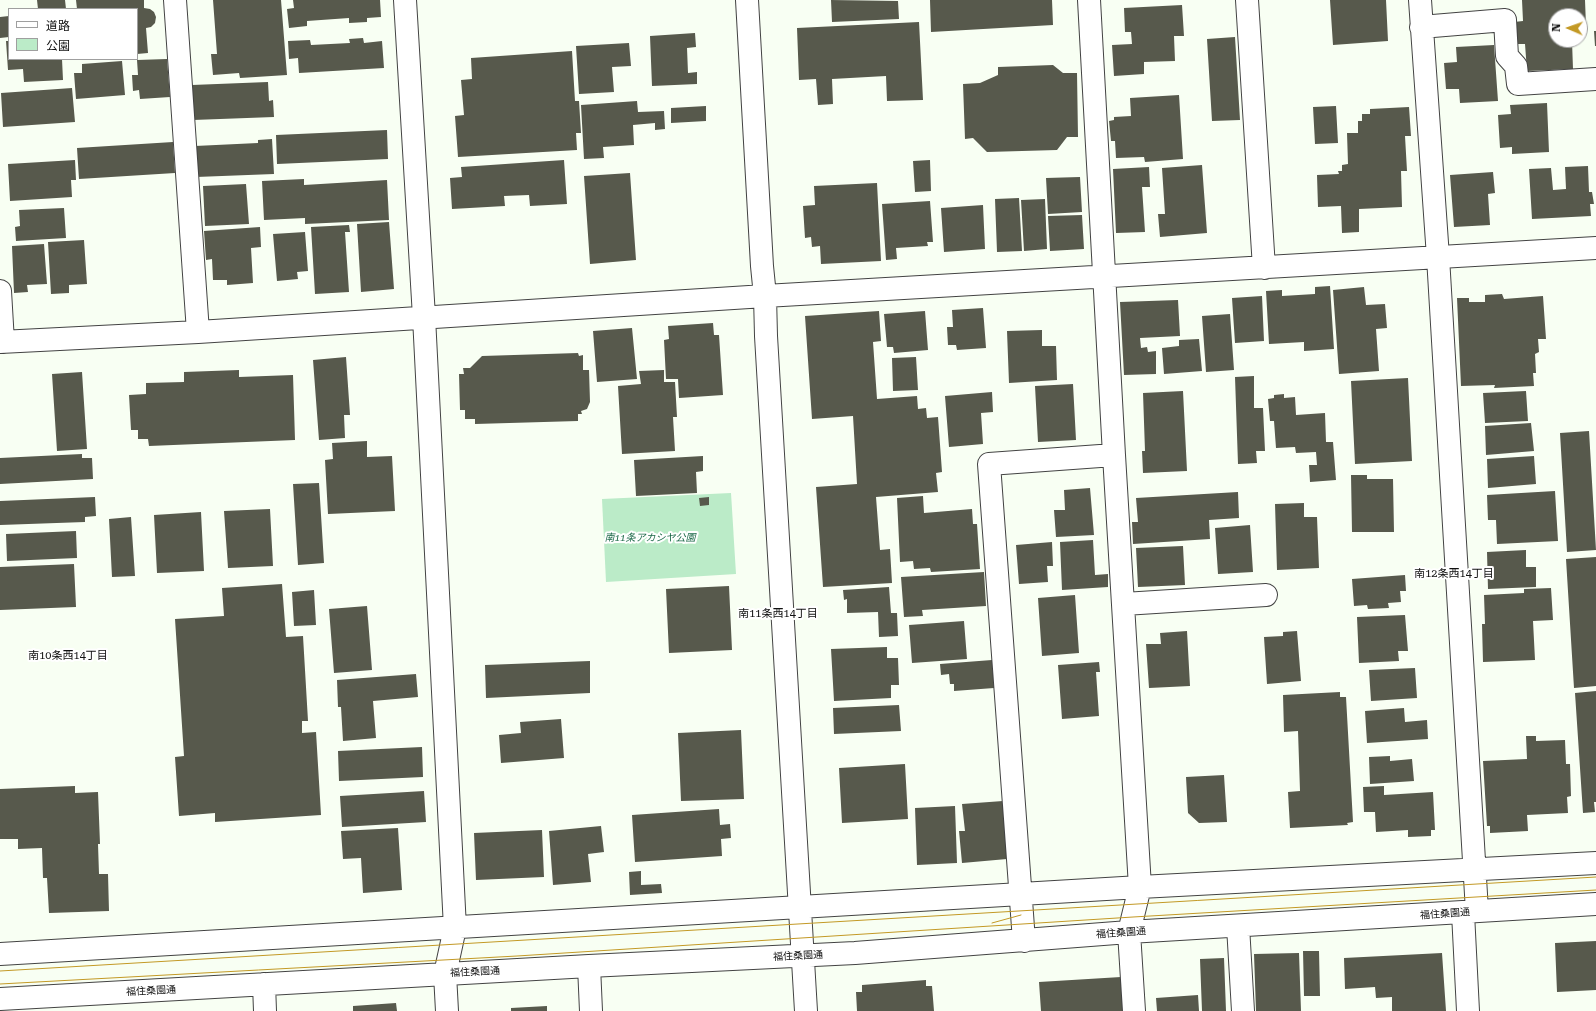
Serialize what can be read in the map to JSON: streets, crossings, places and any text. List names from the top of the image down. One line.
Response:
{"streets":{"street":["福住桑園通"]},"districts":["南12条西14丁目","南11条西14丁目","南10条西14丁目"],"parks":["南11条アカシヤ公園"],"legend":["道路","公園"],"north":"left"}
